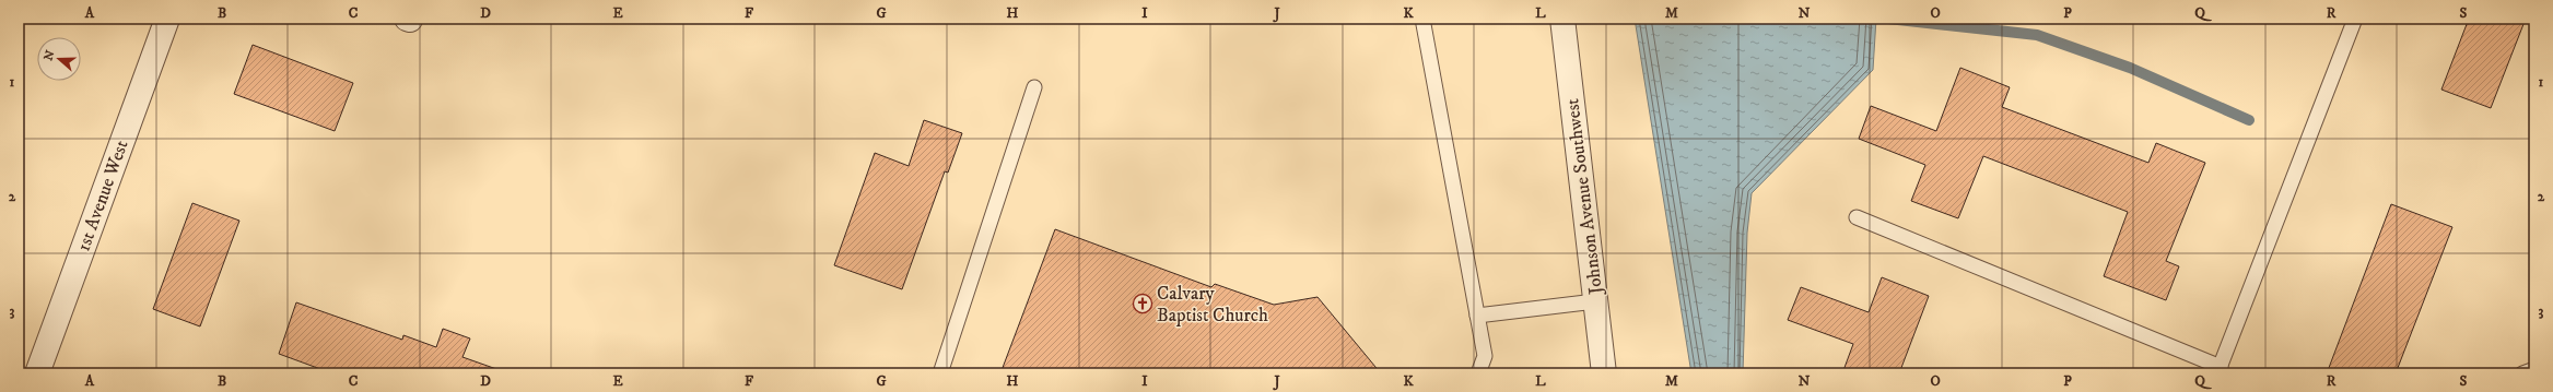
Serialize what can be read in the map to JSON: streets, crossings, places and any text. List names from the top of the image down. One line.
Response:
{"streets":{"street":["1st Avenue West","Johnson Avenue Southwest"]},"places":{"church":["Calvary Baptist Church"]},"north":"left","grid":{"columns":["A","B","C","D","E","F","G","H","I","J","K","L","M","N","O","P","Q","R","S"],"rows":["1","2","3"]}}
